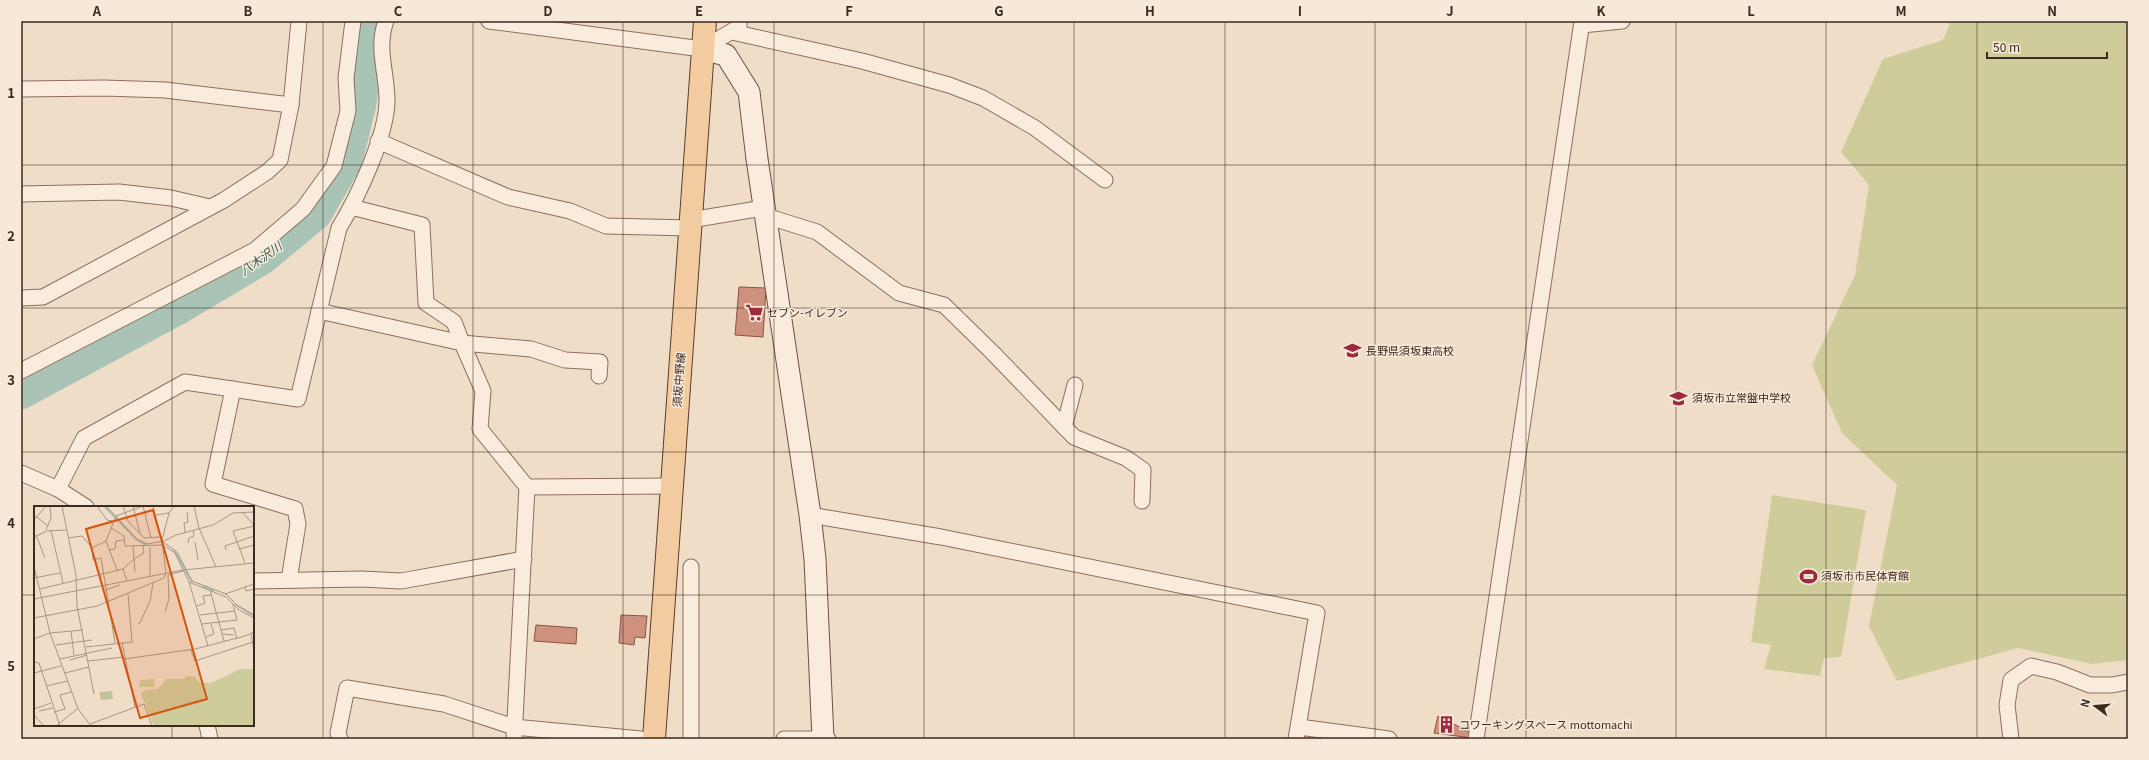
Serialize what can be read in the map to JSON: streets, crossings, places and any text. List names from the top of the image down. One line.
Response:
{"streets":{"main road":["須坂中野線"]},"water":["八木沢川"],"places":{"supermarket":["セブン-イレブン"],"school or university":["長野県須坂東高校","須坂市立常盤中学校"],"sports":["須坂市市民体育館"],"building":["コワーキングスペース mottomachi"]},"scale_bar":"50 m","north":"left","grid":{"columns":["A","B","C","D","E","F","G","H","I","J","K","L","M","N"],"rows":["1","2","3","4","5"]}}
